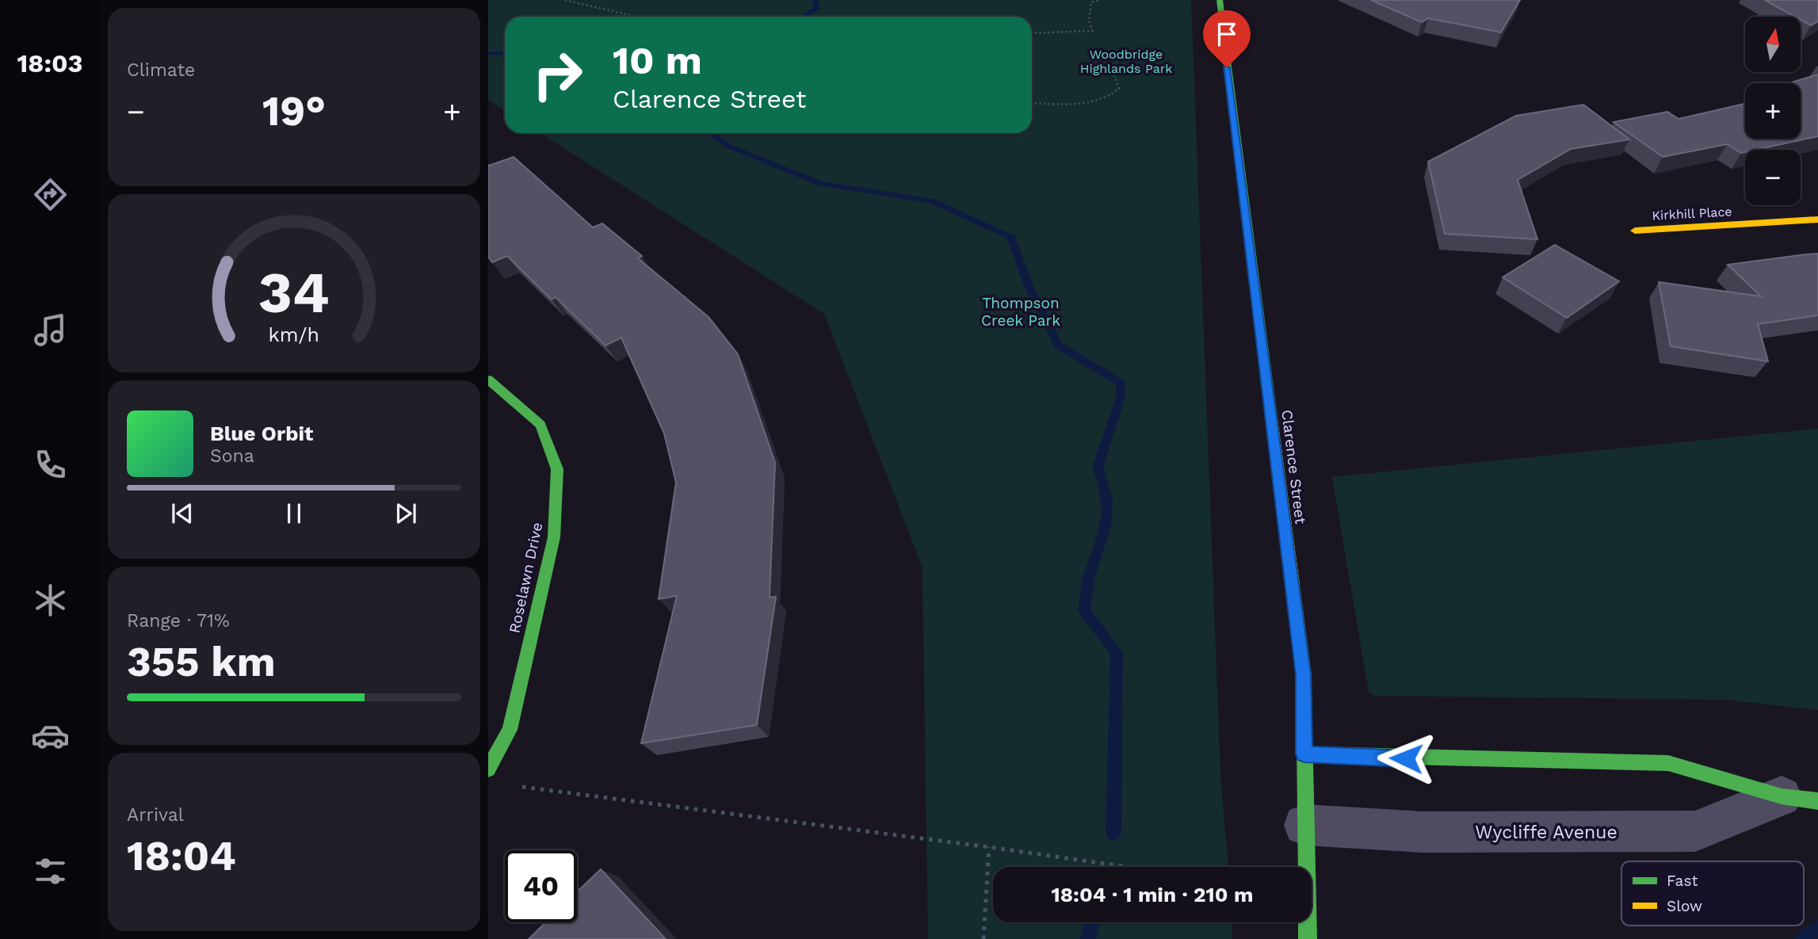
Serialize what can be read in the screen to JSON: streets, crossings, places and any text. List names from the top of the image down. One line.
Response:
{"streets":{"street":["Kirkhill Place","Clarence Street","Roselawn Drive","Wycliffe Avenue"]},"crossings":[["Clarence Street","Wycliffe Avenue"]],"parks":["Woodbridge Highlands Park","Thompson Creek Park"],"legend":["Fast","Slow"],"north":"top","page":{"tabs":"18:03","tile":["Climate",["Range · 71%","355 km"],["Arrival","18:04"]],"map_buttons":["+","−"],"turn":["10 m","Clarence Street"],"heat":["−","19°","+"],"song":["Blue Orbit","Sona"],"limit":"40","trip":"18:04 · 1 min · 210 m","gauge":["34","km/h"]}}
